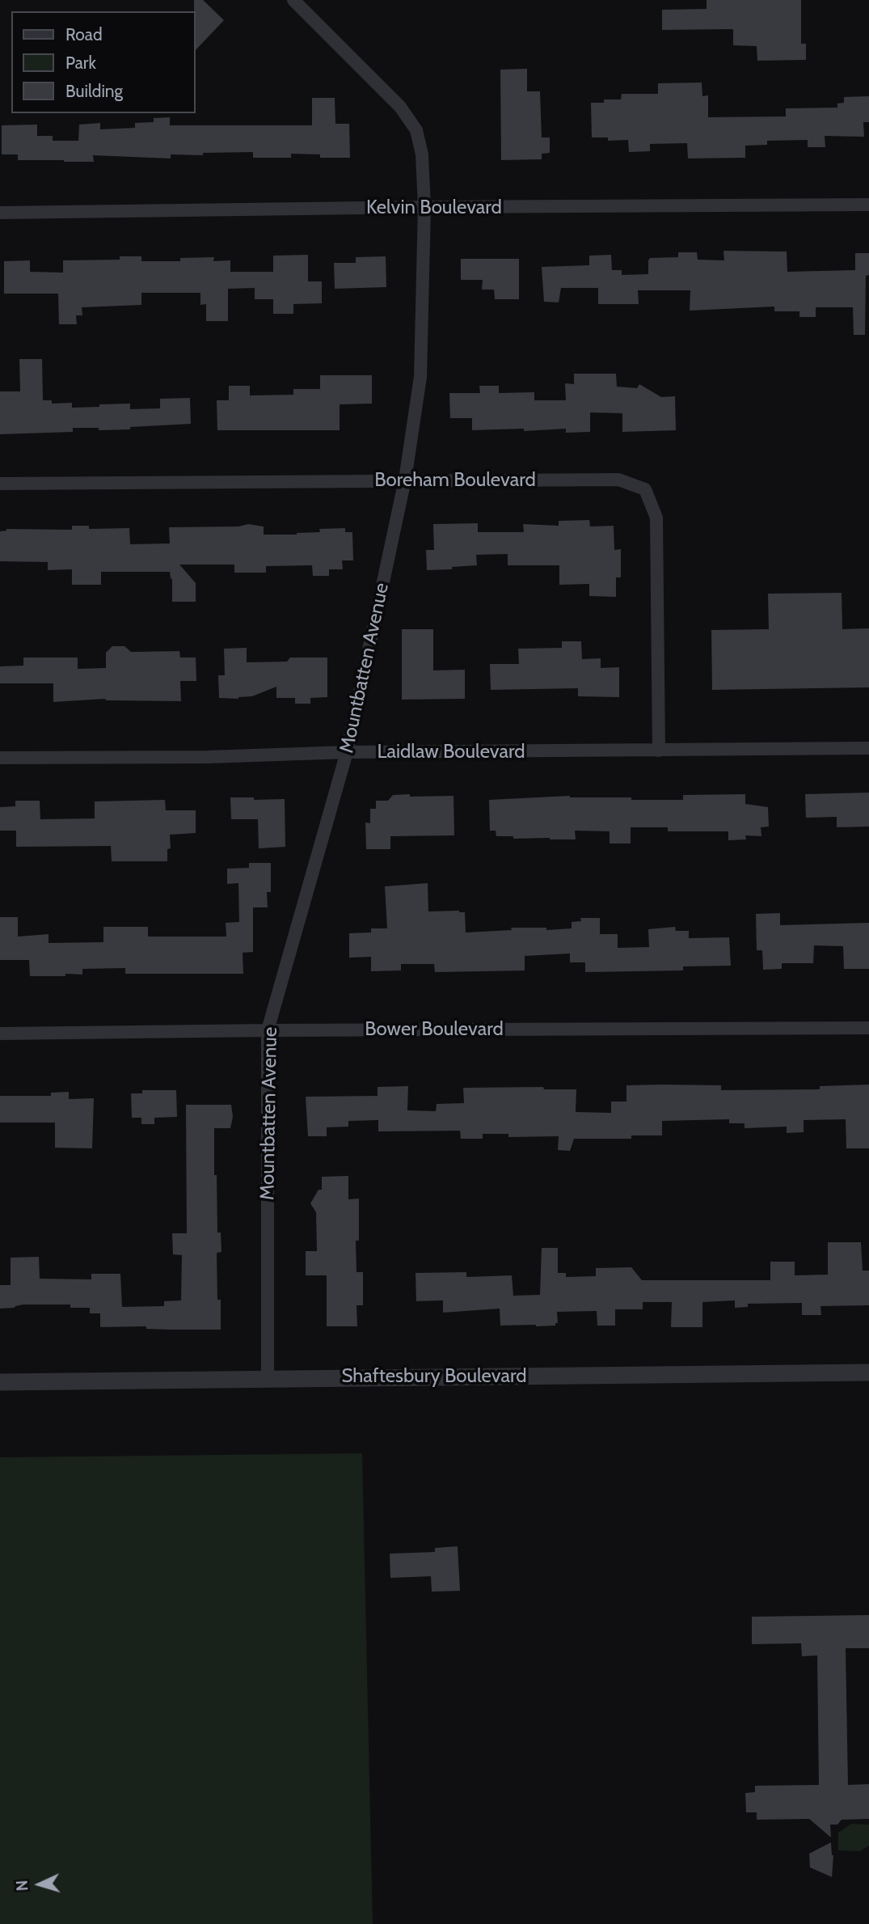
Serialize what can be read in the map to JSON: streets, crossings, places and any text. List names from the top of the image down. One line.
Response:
{"streets":{"street":["Kelvin Boulevard","Boreham Boulevard","Mountbatten Avenue","Laidlaw Boulevard","Bower Boulevard","Shaftesbury Boulevard"]},"crossings":[["Kelvin Boulevard","Mountbatten Avenue"],["Boreham Boulevard","Mountbatten Avenue"],["Boreham Boulevard","Laidlaw Boulevard"],["Mountbatten Avenue","Laidlaw Boulevard"],["Mountbatten Avenue","Bower Boulevard"],["Mountbatten Avenue","Shaftesbury Boulevard"]],"legend":["Road","Park","Building"],"north":"left"}
